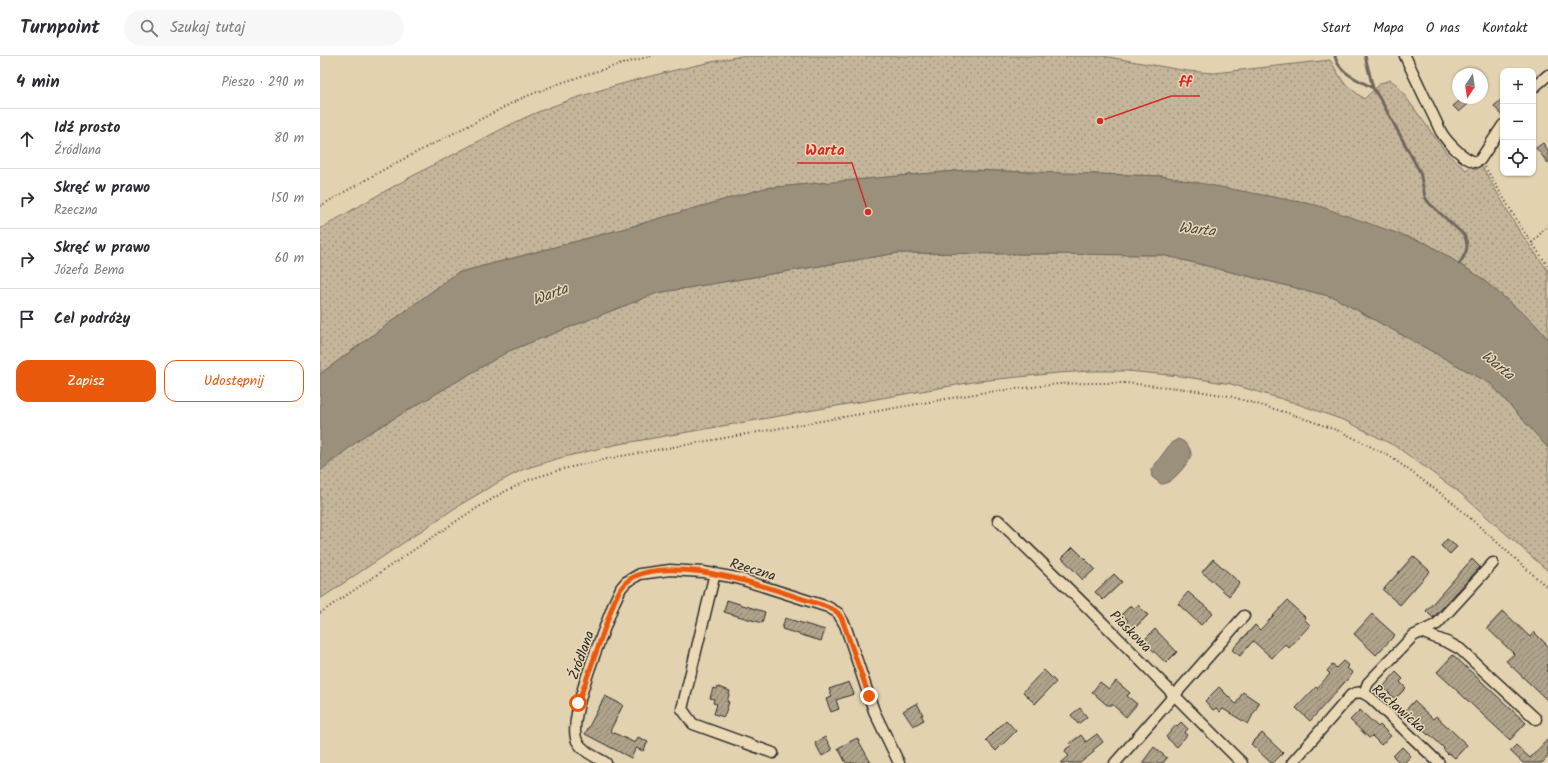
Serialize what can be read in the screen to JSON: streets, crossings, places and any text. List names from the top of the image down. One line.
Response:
{"streets":{"street":["Rzeczna","Piaskowa","Źródlana","Racławicka"]},"crossings":[["Rzeczna","Źródlana"]],"water":["Warta"],"places":["ff","Warta"],"north":"bottom","page":{"header":"Turnpoint","search":"Szukaj tutaj","nav":["Start","Mapa","O nas","Kontakt"],"heading":["4 min","Pieszo · 290 m"],"map_buttons":["+","−"],"list":[["Idź prosto","Źródlana","80 m"],["Skręć w prawo","Rzeczna","150 m"],["Skręć w prawo","Józefa Bema","60 m"],"Cel podróży"],"buttons":["Zapisz","Udostępnij"]}}
